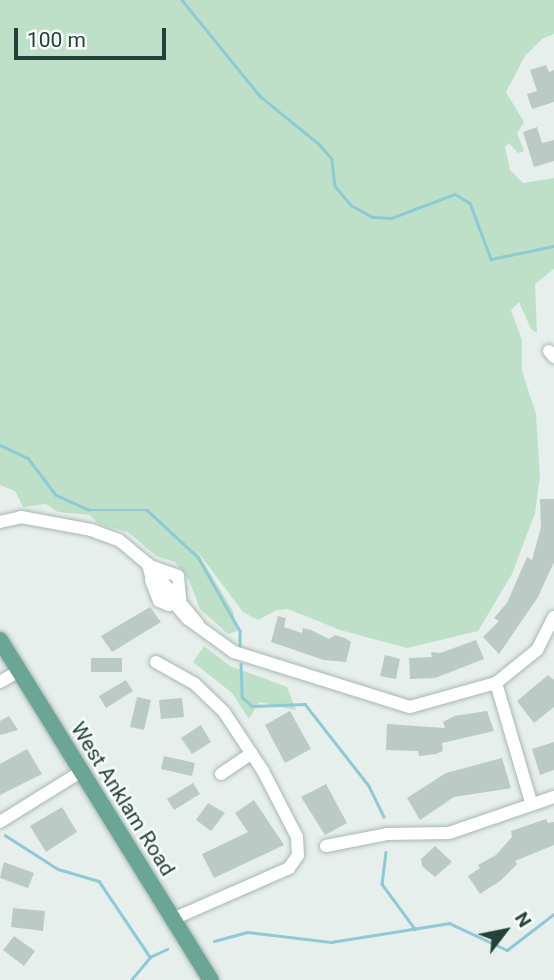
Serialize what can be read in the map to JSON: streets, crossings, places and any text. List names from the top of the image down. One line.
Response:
{"streets":{"main road":["West Anklam Road"]},"scale_bar":"100 m","north":"top right"}
